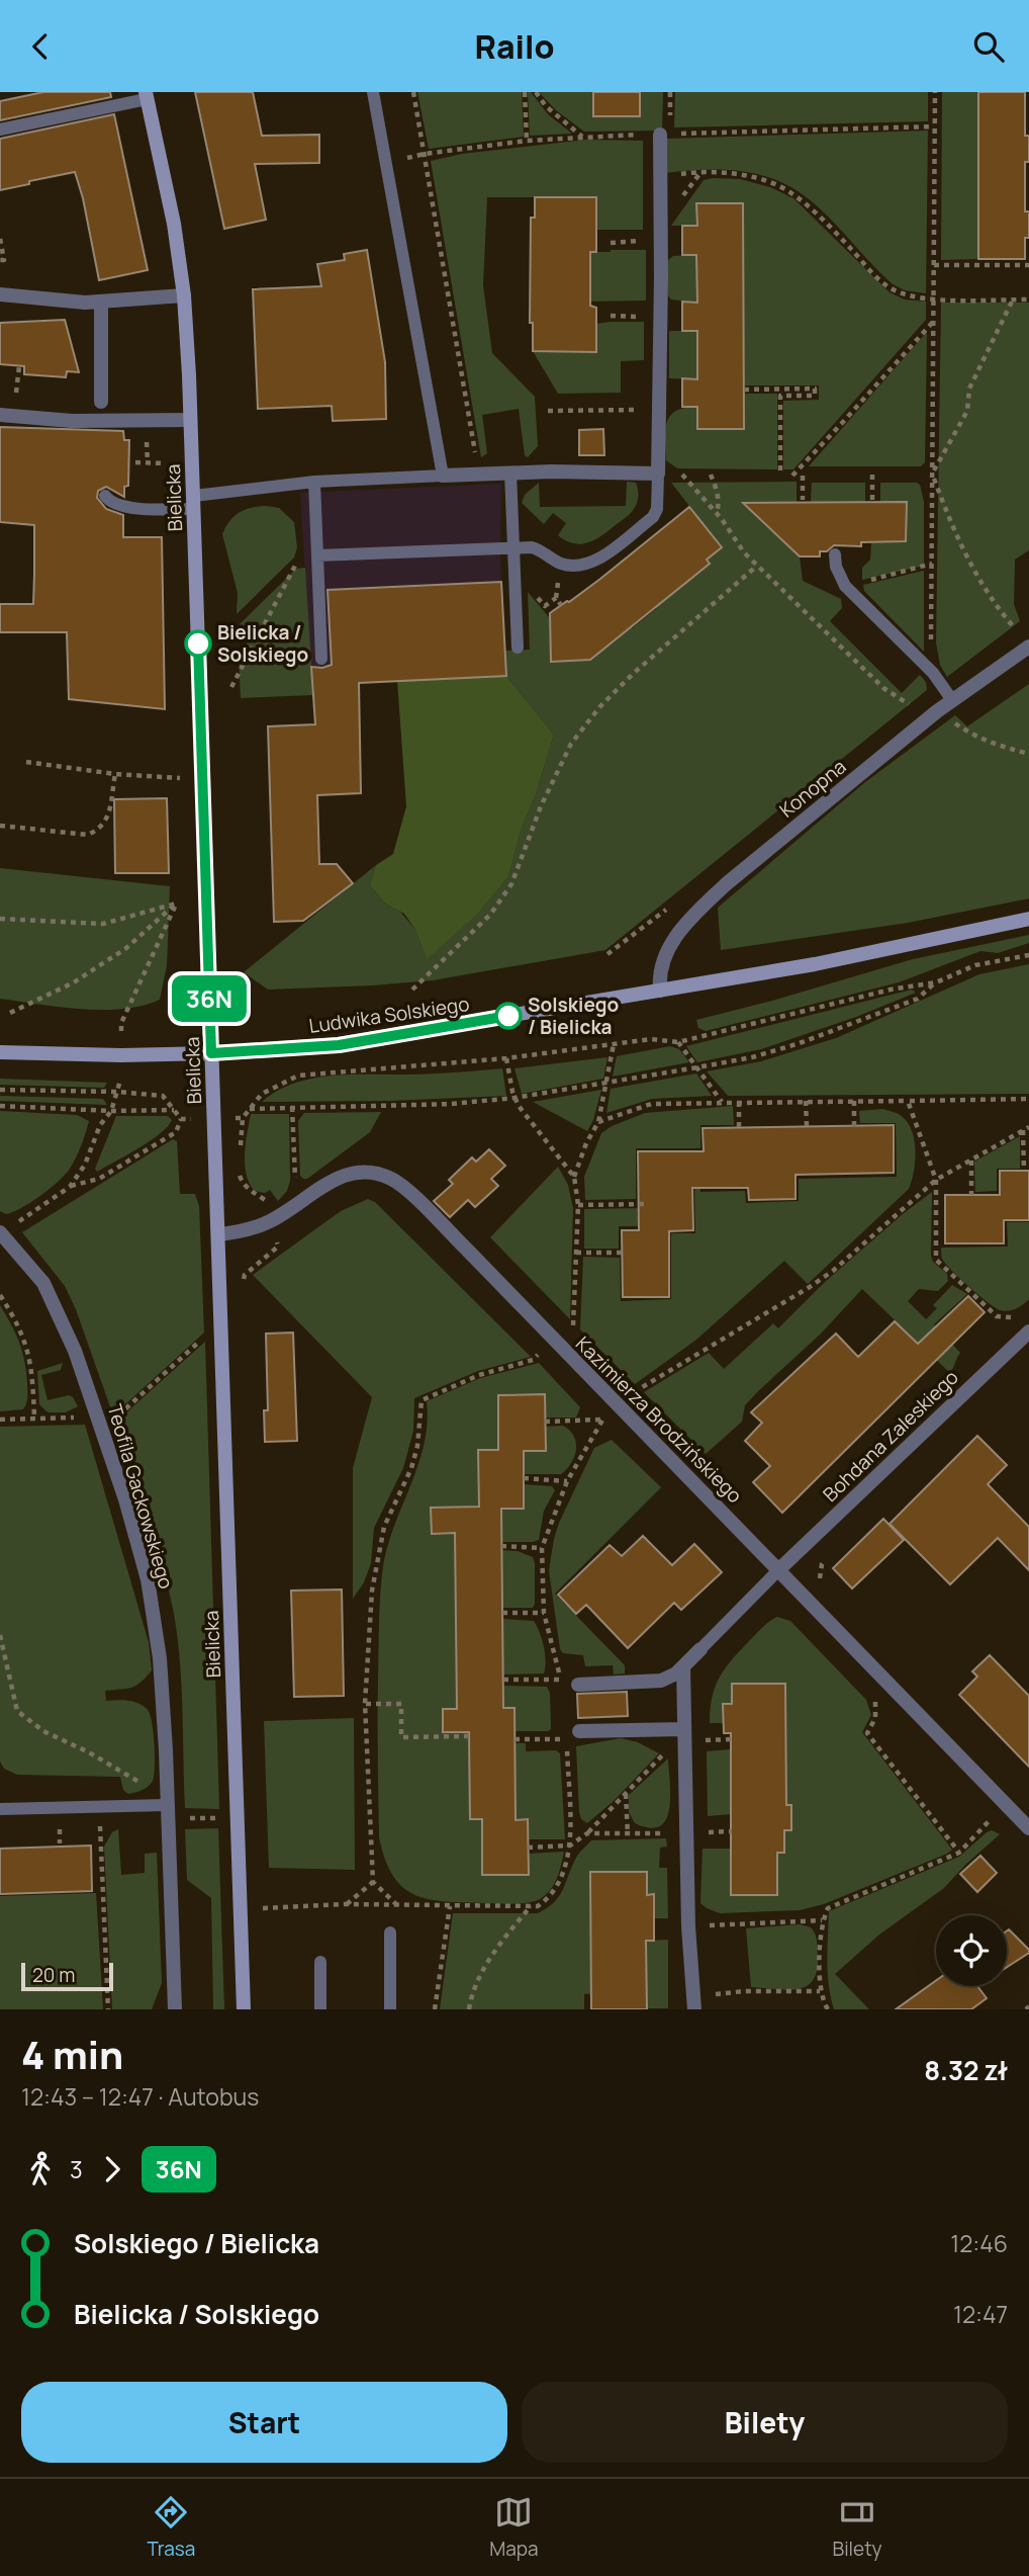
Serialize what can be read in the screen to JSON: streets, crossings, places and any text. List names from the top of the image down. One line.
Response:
{"streets":{"street":["Bielicka","Konopna","Ludwika Solskiego","Kazimierza Brodzińskiego","Bohdana Zaleskiego","Teofila Gackowskiego"]},"crossings":[["Bielicka","Ludwika Solskiego"],["Bielicka","Kazimierza Brodzińskiego"],["Konopna","Ludwika Solskiego"],["Kazimierza Brodzińskiego","Bohdana Zaleskiego"]],"places":["Bielicka / Solskiego","Solskiego / Bielicka"],"lines":["bus line 36N"],"scale_bar":"20 m","page":{"header":"Railo","on_map":"36N","scale":"20 m","heading":["4 min","12:43 – 12:47 · Autobus","8.32 zł"],"legs":["3","36N"],"list":[{"name":"Solskiego / Bielicka","value":"12:46"},{"name":"Bielicka / Solskiego","value":"12:47"}],"buttons":["Start","Bilety"],"tabs":["Trasa","Mapa","Bilety"]}}
